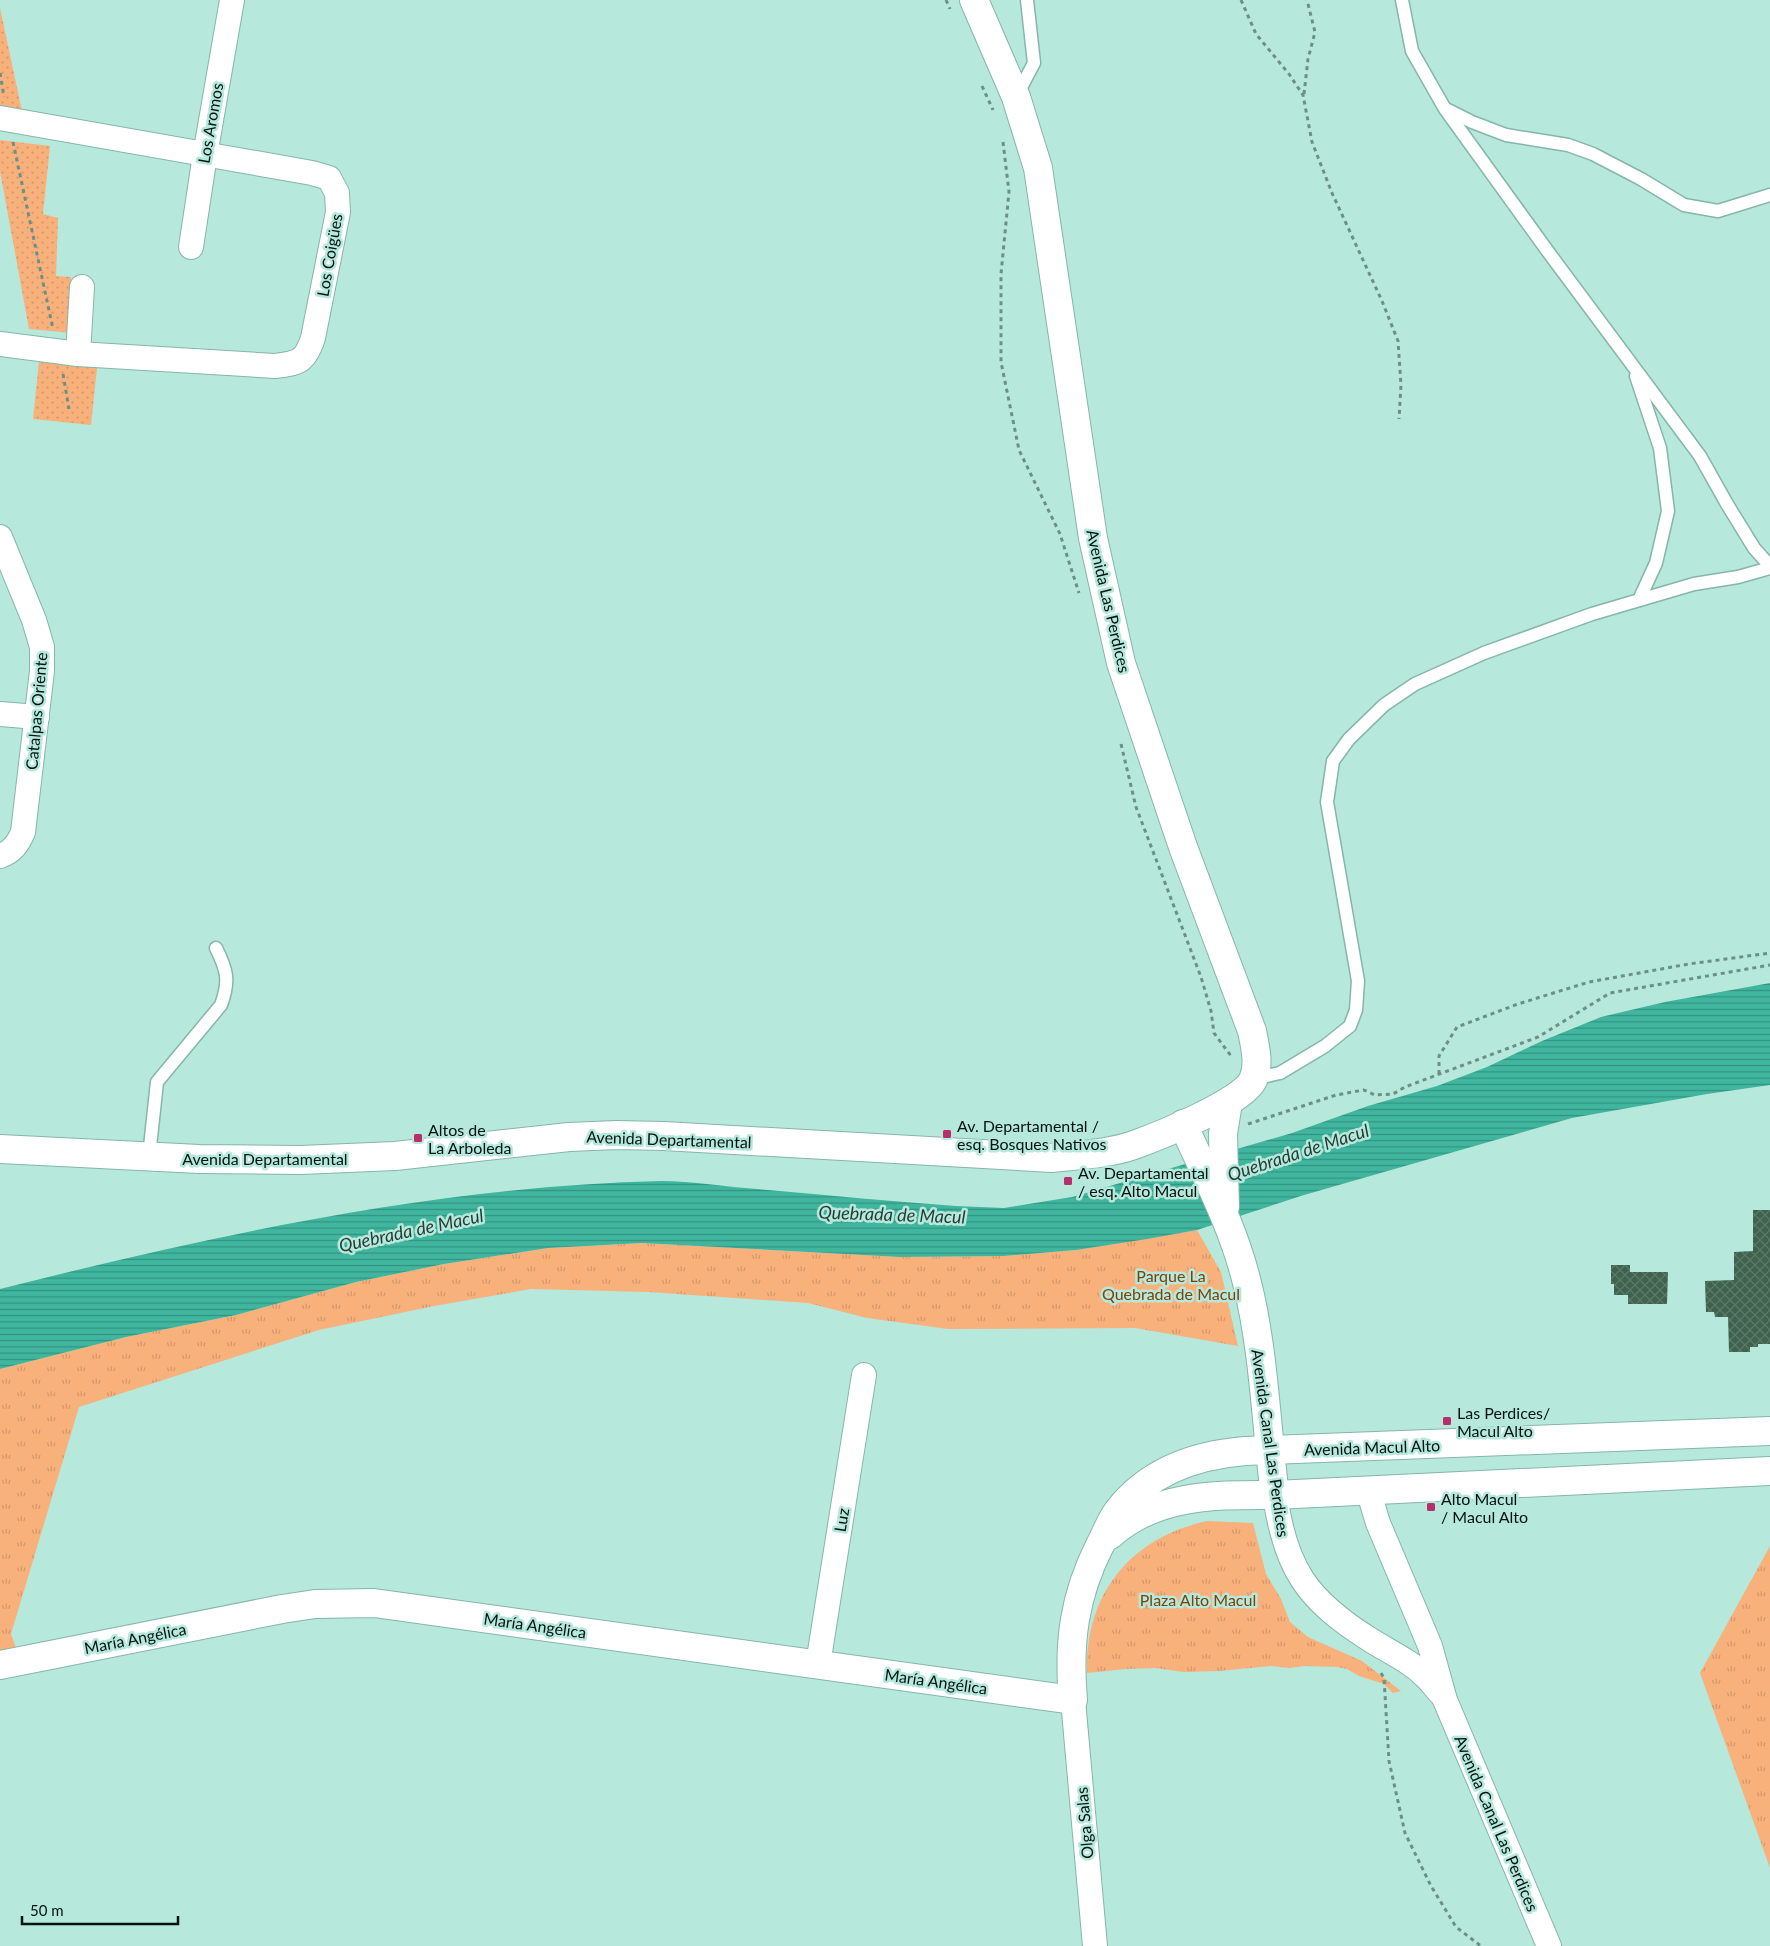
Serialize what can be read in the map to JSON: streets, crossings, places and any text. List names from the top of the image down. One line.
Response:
{"streets":{"street":["Los Aromos","Los Coigües","Avenida Las Perdices","Catalpas Oriente","Avenida Departamental","Avenida Canal Las Perdices","Avenida Macul Alto","Luz","María Angélica","Olga Salas"]},"crossings":[["Los Aromos","Los Coigües"],["Avenida Departamental","Avenida Canal Las Perdices"],["Avenida Canal Las Perdices","Avenida Macul Alto"],["Avenida Macul Alto","María Angélica"],["Avenida Macul Alto","Olga Salas"],["Luz","María Angélica"],["María Angélica","Olga Salas"]],"water":["Quebrada de Macul"],"parks":["Parque La Quebrada de Macul","Plaza Alto Macul"],"places":{"transit":["Av. Departamental / esq. Bosques Nativos","Altos de La Arboleda","Av. Departamental / esq. Alto Macul","Las Perdices/ Macul Alto","Alto Macul / Macul Alto"]},"scale_bar":"50 m"}
